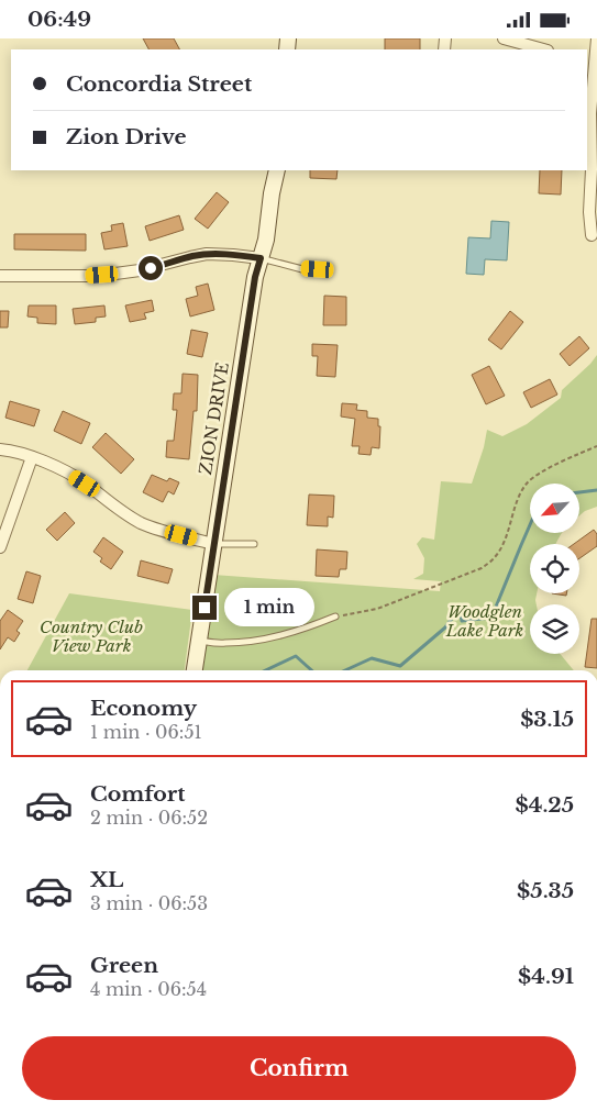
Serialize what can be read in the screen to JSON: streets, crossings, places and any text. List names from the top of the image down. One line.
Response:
{"streets":{"main road":["ZION DRIVE"]},"parks":["Woodglen Lake Park","Country Club View Park"],"north":"bottom left","page":{"status":"06:49","banner":["Concordia Street","Zion Drive"],"bubble":"1 min","list":[{"name":"Economy","note":"1 min · 06:51","value":"$3.15"},{"name":"Comfort","note":"2 min · 06:52","value":"$4.25"},{"name":"XL","note":"3 min · 06:53","value":"$5.35"},{"name":"Green","note":"4 min · 06:54","value":"$4.91"}],"buttons":"Confirm"}}
